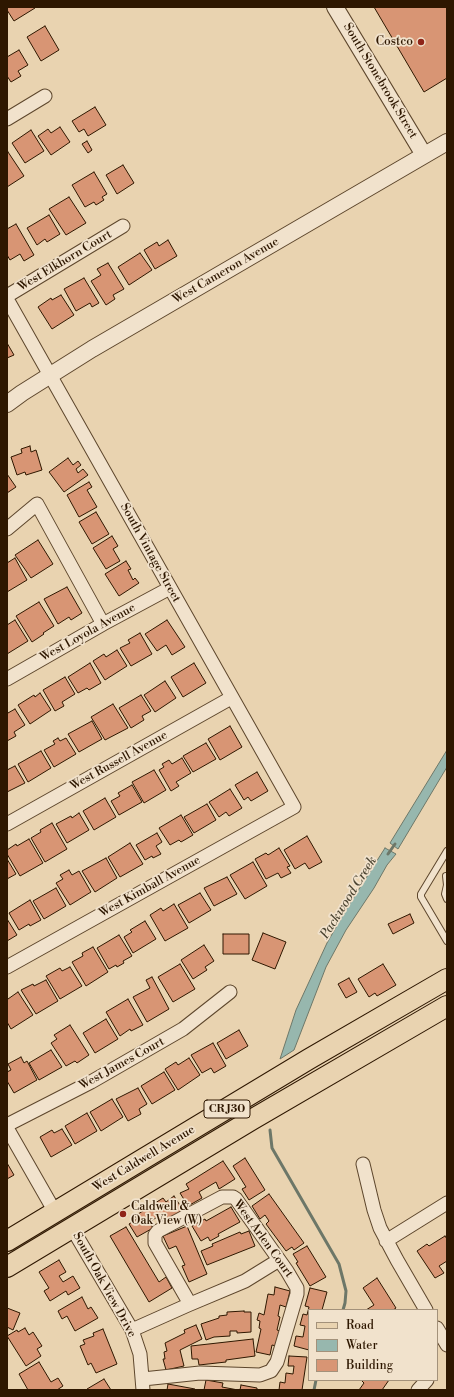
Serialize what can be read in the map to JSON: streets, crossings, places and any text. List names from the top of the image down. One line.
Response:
{"streets":{"main road":["CR J30","West Caldwell Avenue"],"street":["South Stonebrook Street","West Elkhorn Court","West Cameron Avenue","South Vintage Street","West Loyola Avenue","West Russell Avenue","West Kimball Avenue","West James Court","West Arlen Court","South Oak View Drive"]},"crossings":[["South Stonebrook Street","West Cameron Avenue"],["West Elkhorn Court","South Vintage Street"],["West Cameron Avenue","South Vintage Street"],["South Vintage Street","West Loyola Avenue"],["South Vintage Street","West Russell Avenue"],["South Vintage Street","West Kimball Avenue"],["West Caldwell Avenue","South Oak View Drive"],["West Arlen Court","South Oak View Drive"]],"water":["Packwood Creek"],"places":["Costco","Caldwell & Oak View (W)"],"legend":["Road","Water","Building"]}
